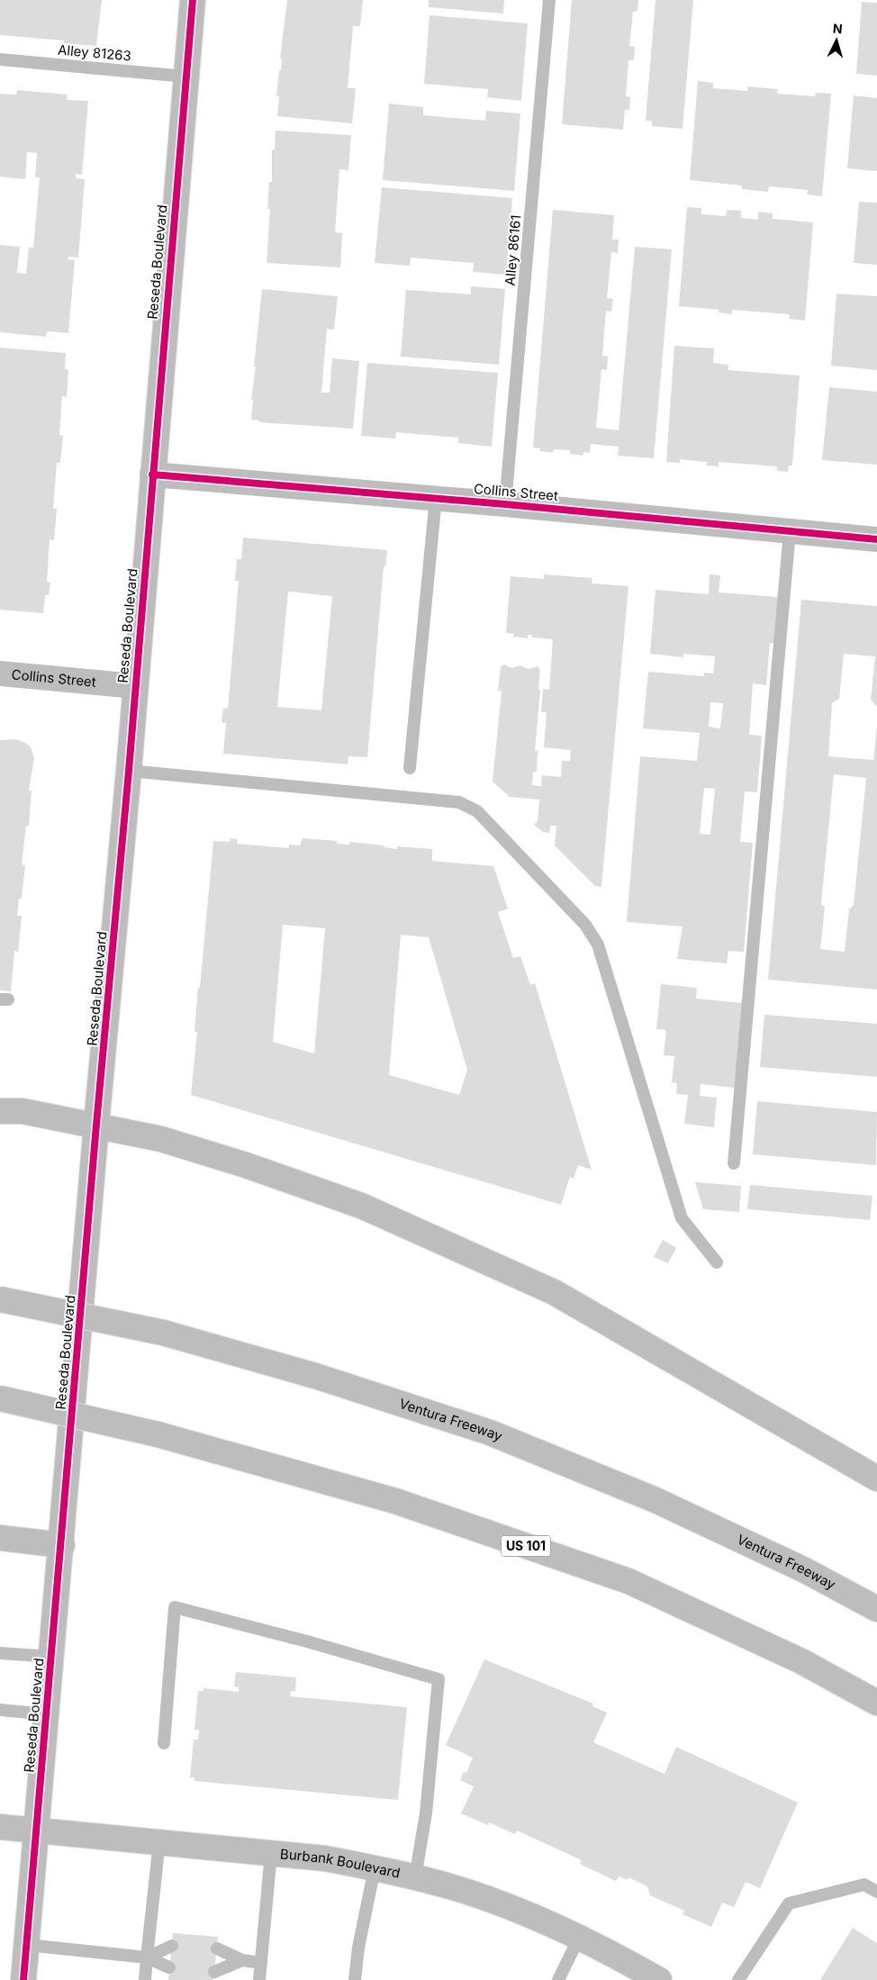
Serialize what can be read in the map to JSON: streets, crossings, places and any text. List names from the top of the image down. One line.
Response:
{"streets":{"main road":["Reseda Boulevard","Collins Street","Ventura Freeway","US 101","Burbank Boulevard"],"lane":["Alley 81263","Alley 86161"]},"crossings":[["Alley 81263","Reseda Boulevard"],["Alley 86161","Collins Street"],["Reseda Boulevard","Collins Street"],["Reseda Boulevard","Burbank Boulevard"]],"north":"top"}
